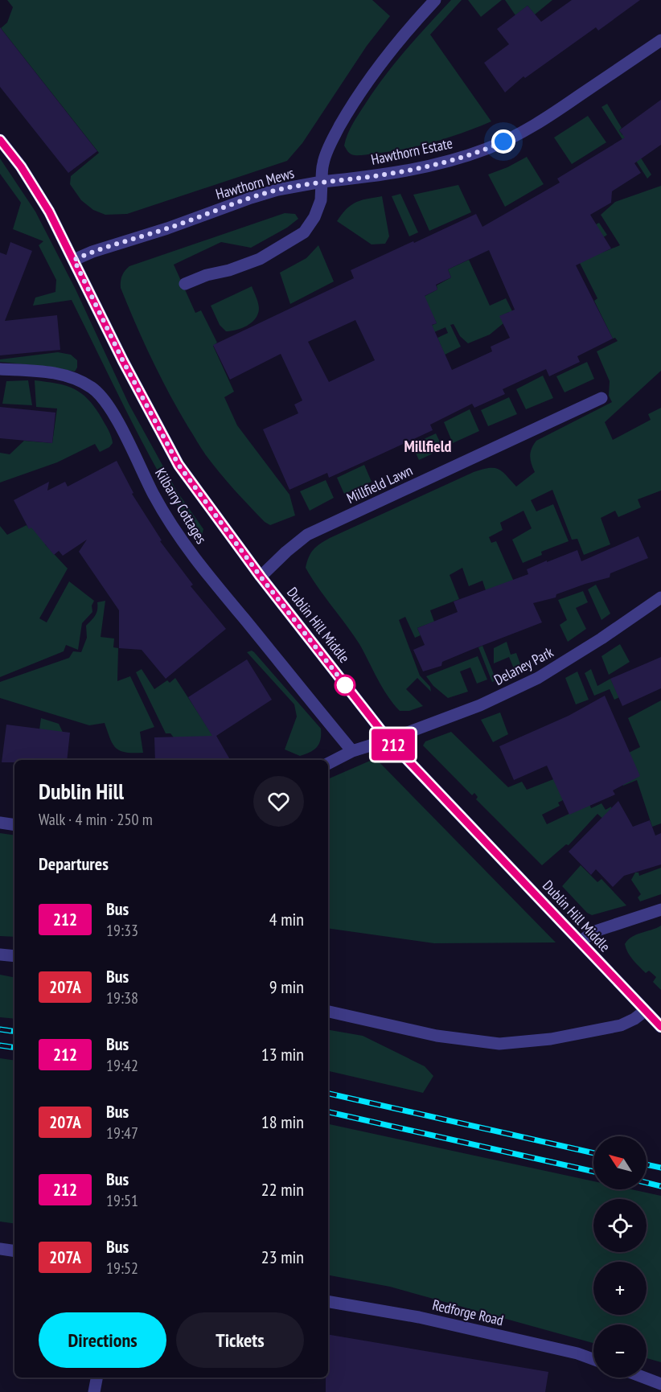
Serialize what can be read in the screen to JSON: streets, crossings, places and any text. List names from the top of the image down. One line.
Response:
{"streets":{"street":["Hawthorn Estate","Hawthorn Mews","Millfield Lawn","Kilbarry Cottages","Dublin Hill Middle","Delaney Park","Redforge Road"]},"crossings":[["Hawthorn Estate","Hawthorn Mews"],["Hawthorn Mews","Dublin Hill Middle"],["Millfield Lawn","Dublin Hill Middle"],["Kilbarry Cottages","Delaney Park"],["Dublin Hill Middle","Delaney Park"]],"districts":["Millfield"],"lines":["bus line 212"],"north":"top left","page":{"on_map":"212","heading":[["Dublin Hill","Walk · 4 min · 250 m"],"Departures"],"list":[{"mark":"212","name":"Bus","note":"19:33","value":"4 min"},{"mark":"207A","name":"Bus","note":"19:38","value":"9 min"},{"mark":"212","name":"Bus","note":"19:42","value":"13 min"},{"mark":"207A","name":"Bus","note":"19:47","value":"18 min"},{"mark":"212","name":"Bus","note":"19:51","value":"22 min"},{"mark":"207A","name":"Bus","note":"19:52","value":"23 min"}],"map_buttons":["+","−"],"buttons":["Directions","Tickets"]}}
